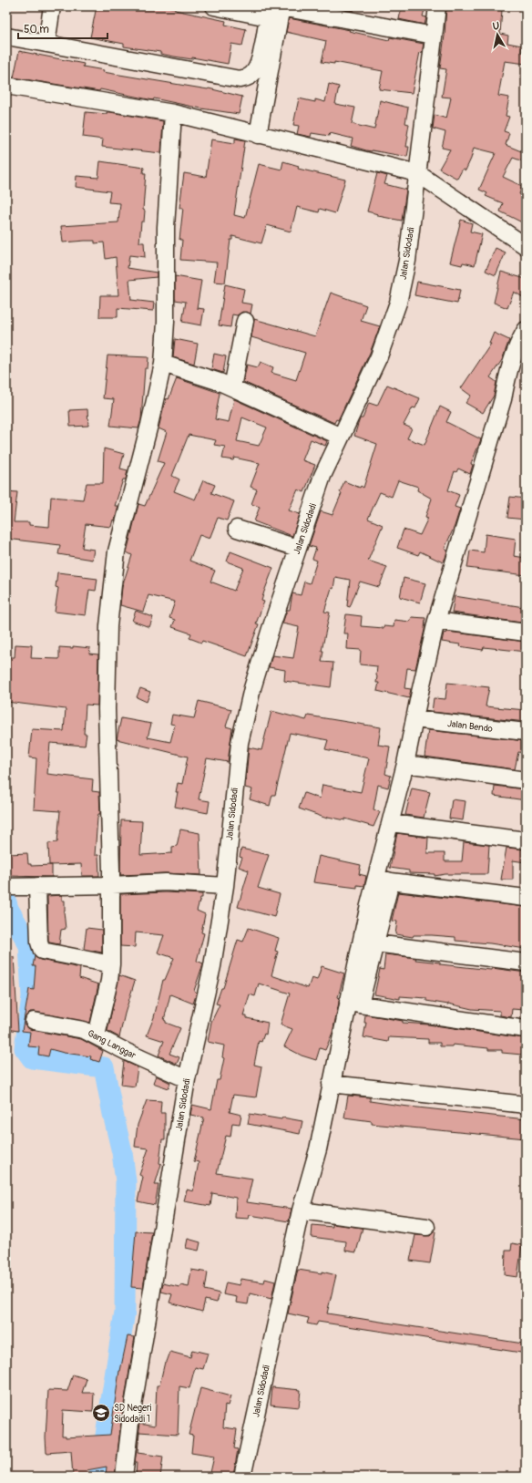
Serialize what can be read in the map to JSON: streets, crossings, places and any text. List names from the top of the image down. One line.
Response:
{"streets":{"street":["Jalan Sidodadi","Jalan Bendo","Gang Langgar"]},"crossings":[["Jalan Sidodadi","Jalan Bendo"],["Jalan Sidodadi","Gang Langgar"]],"places":{"school or university":["SD Negeri Sidodadi 1"]},"scale_bar":"50 m","north":"top"}
